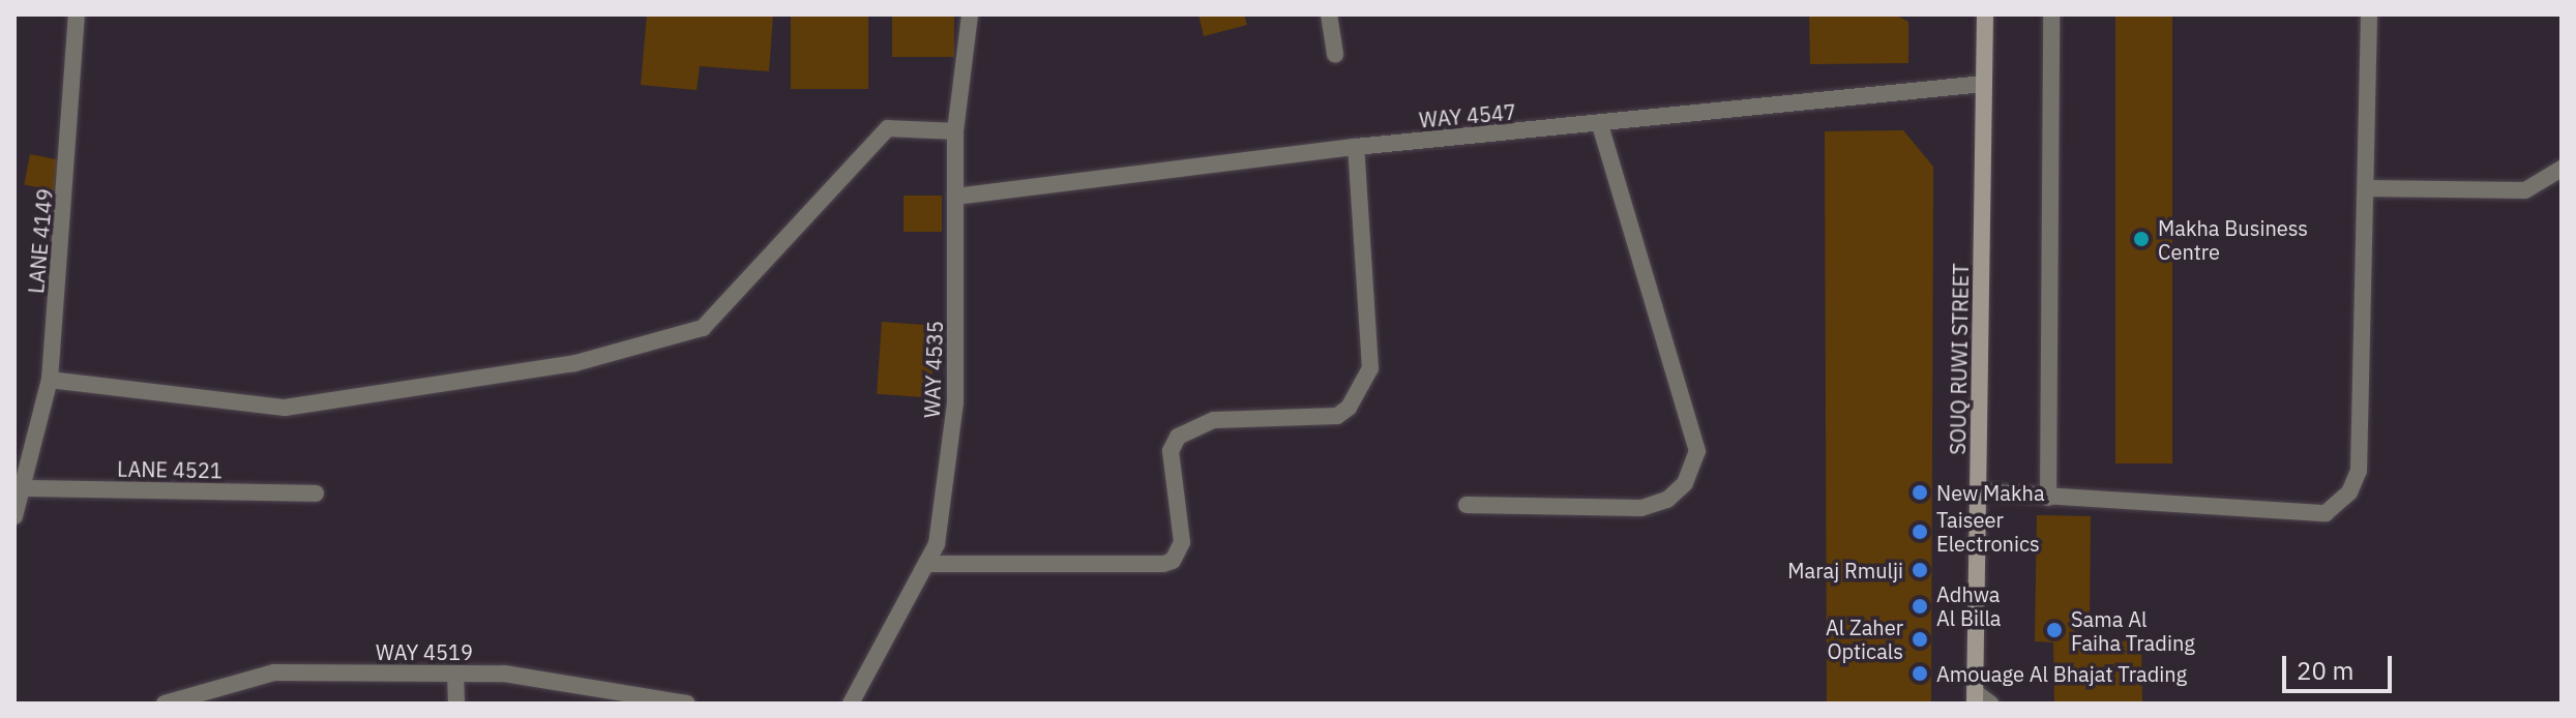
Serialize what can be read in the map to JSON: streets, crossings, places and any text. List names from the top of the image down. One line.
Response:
{"streets":{"main road":["SOUQ RUWI STREET"],"street":["WAY 4547","LANE 4149","WAY 4535","LANE 4521","WAY 4519"]},"crossings":[["WAY 4547","SOUQ RUWI STREET"],["WAY 4547","WAY 4535"],["LANE 4149","LANE 4521"]],"places":["Makha Business Centre","New Makha","Taiseer Electronics","Maraj Rmulji","Adhwa Al Billa","Sama Al Faiha Trading","Al Zaher Opticals","Amouage Al Bhajat Trading"],"scale_bar":"20 m"}
